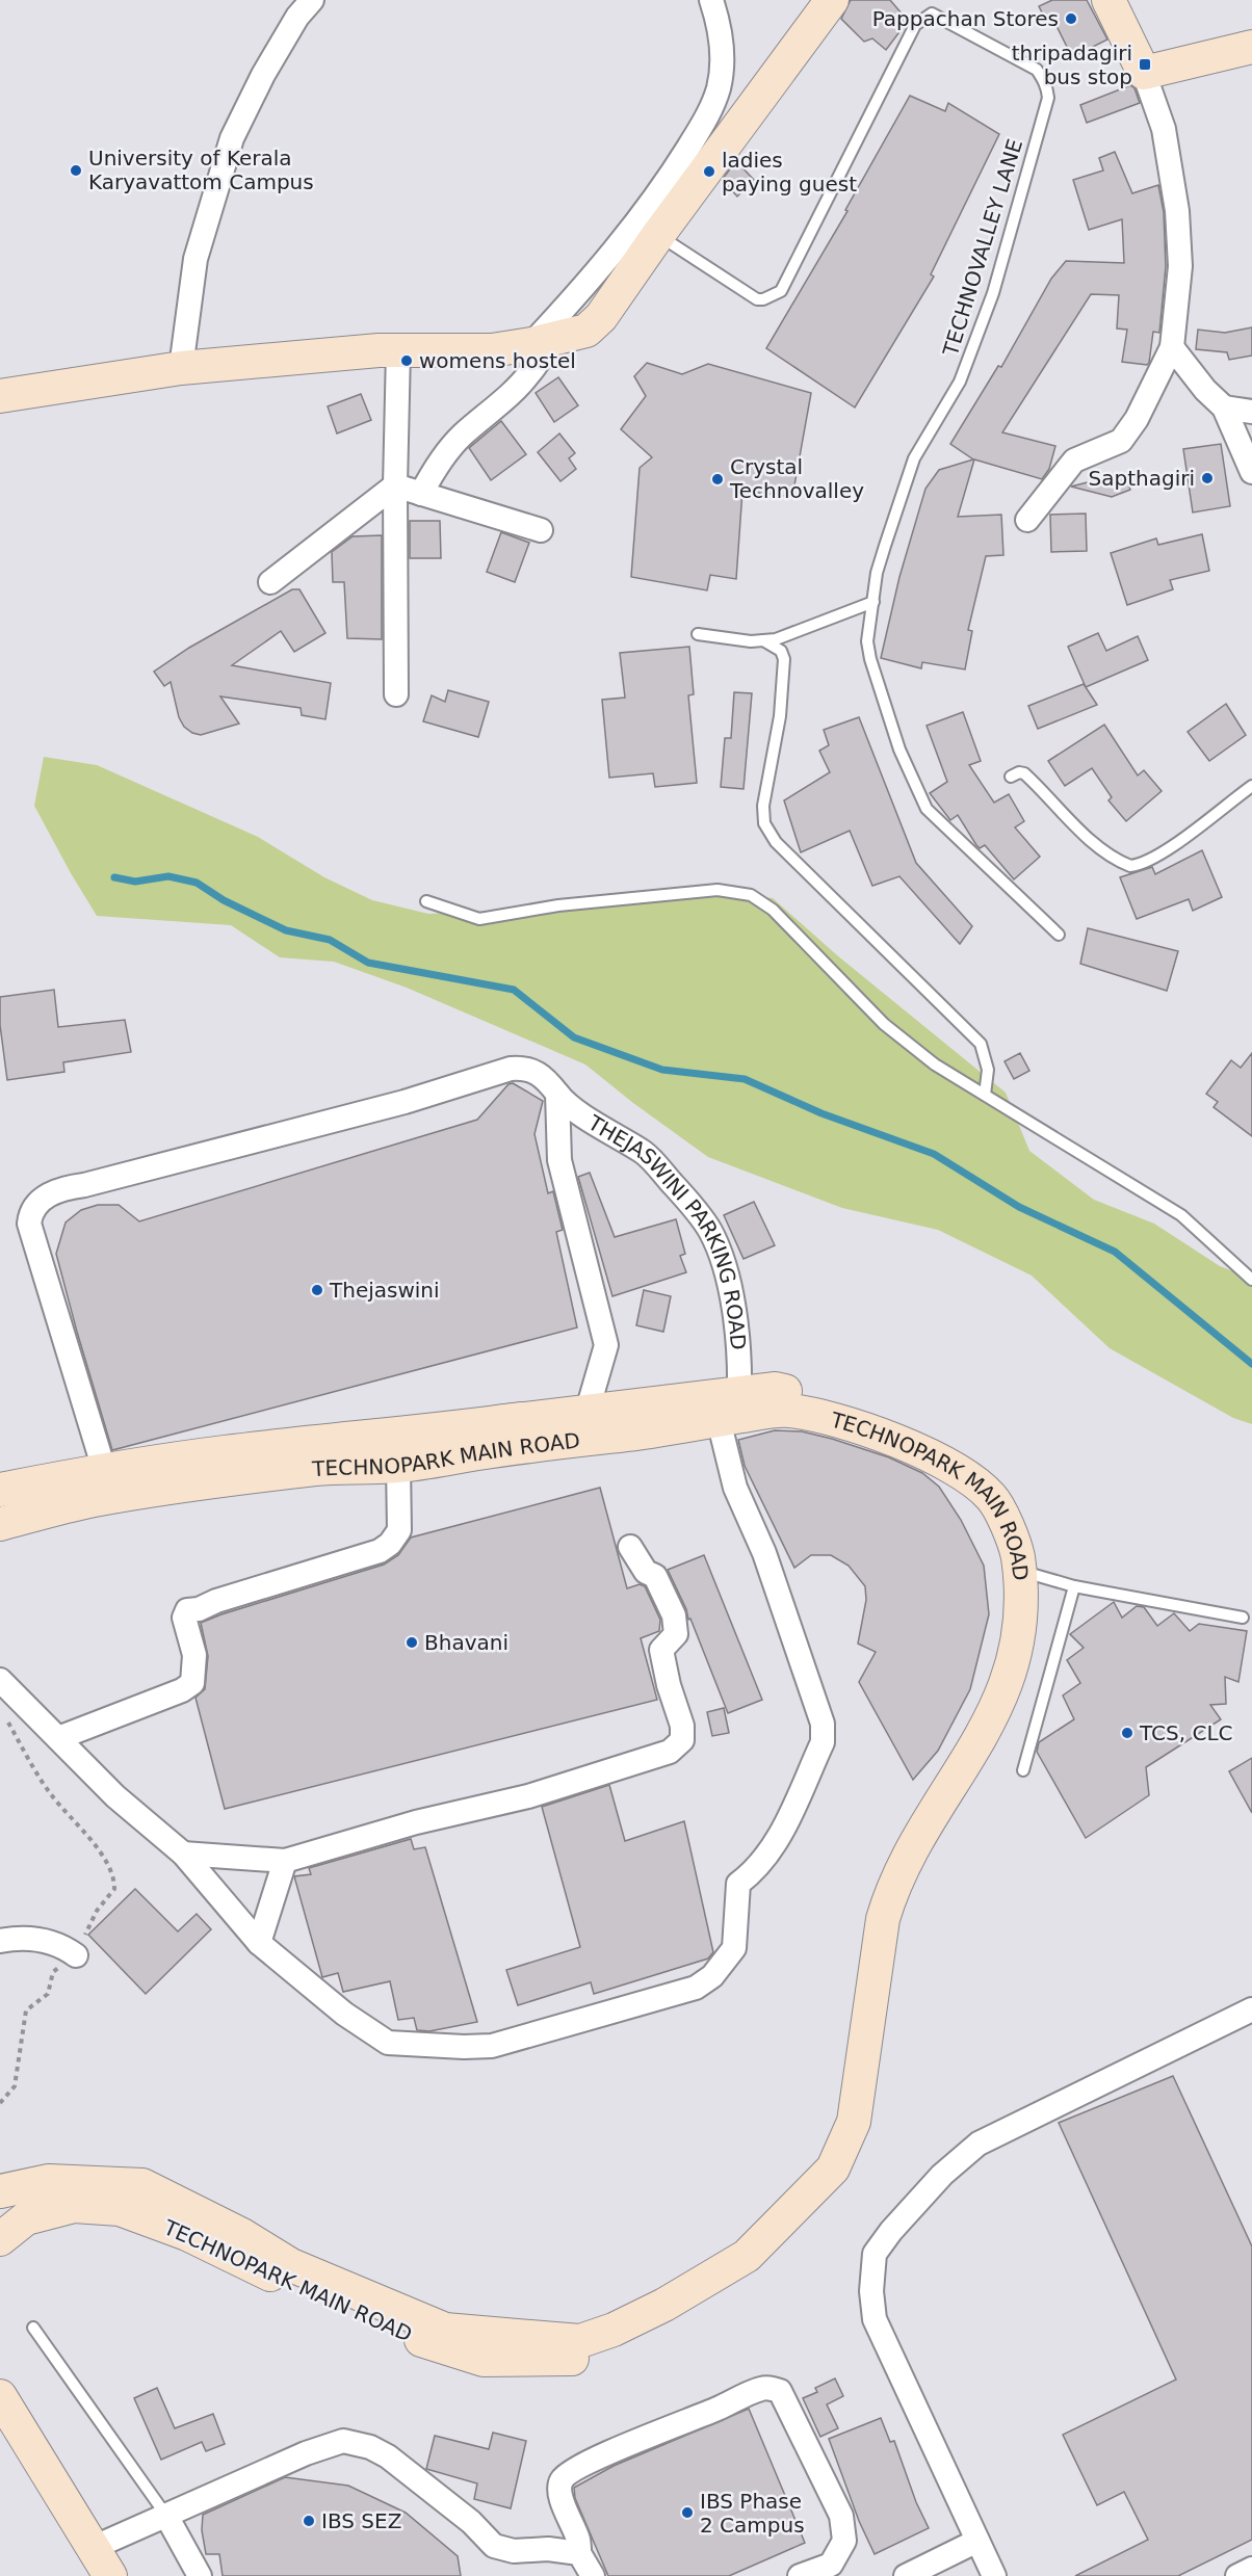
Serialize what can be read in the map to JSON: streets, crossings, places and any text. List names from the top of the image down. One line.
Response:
{"streets":{"street":["THEJASWINI PARKING ROAD","TECHNOPARK MAIN ROAD"],"lane":["TECHNOVALLEY LANE"]},"crossings":[["THEJASWINI PARKING ROAD","TECHNOPARK MAIN ROAD"]],"places":{"other":["Pappachan Stores","University of Kerala Karyavattom Campus","ladies paying guest","womens hostel","Sapthagiri","Crystal Technovalley","Thejaswini","Bhavani","TCS, CLC","IBS Phase 2 Campus","IBS SEZ"],"transit":["thripadagiri bus stop"]}}
